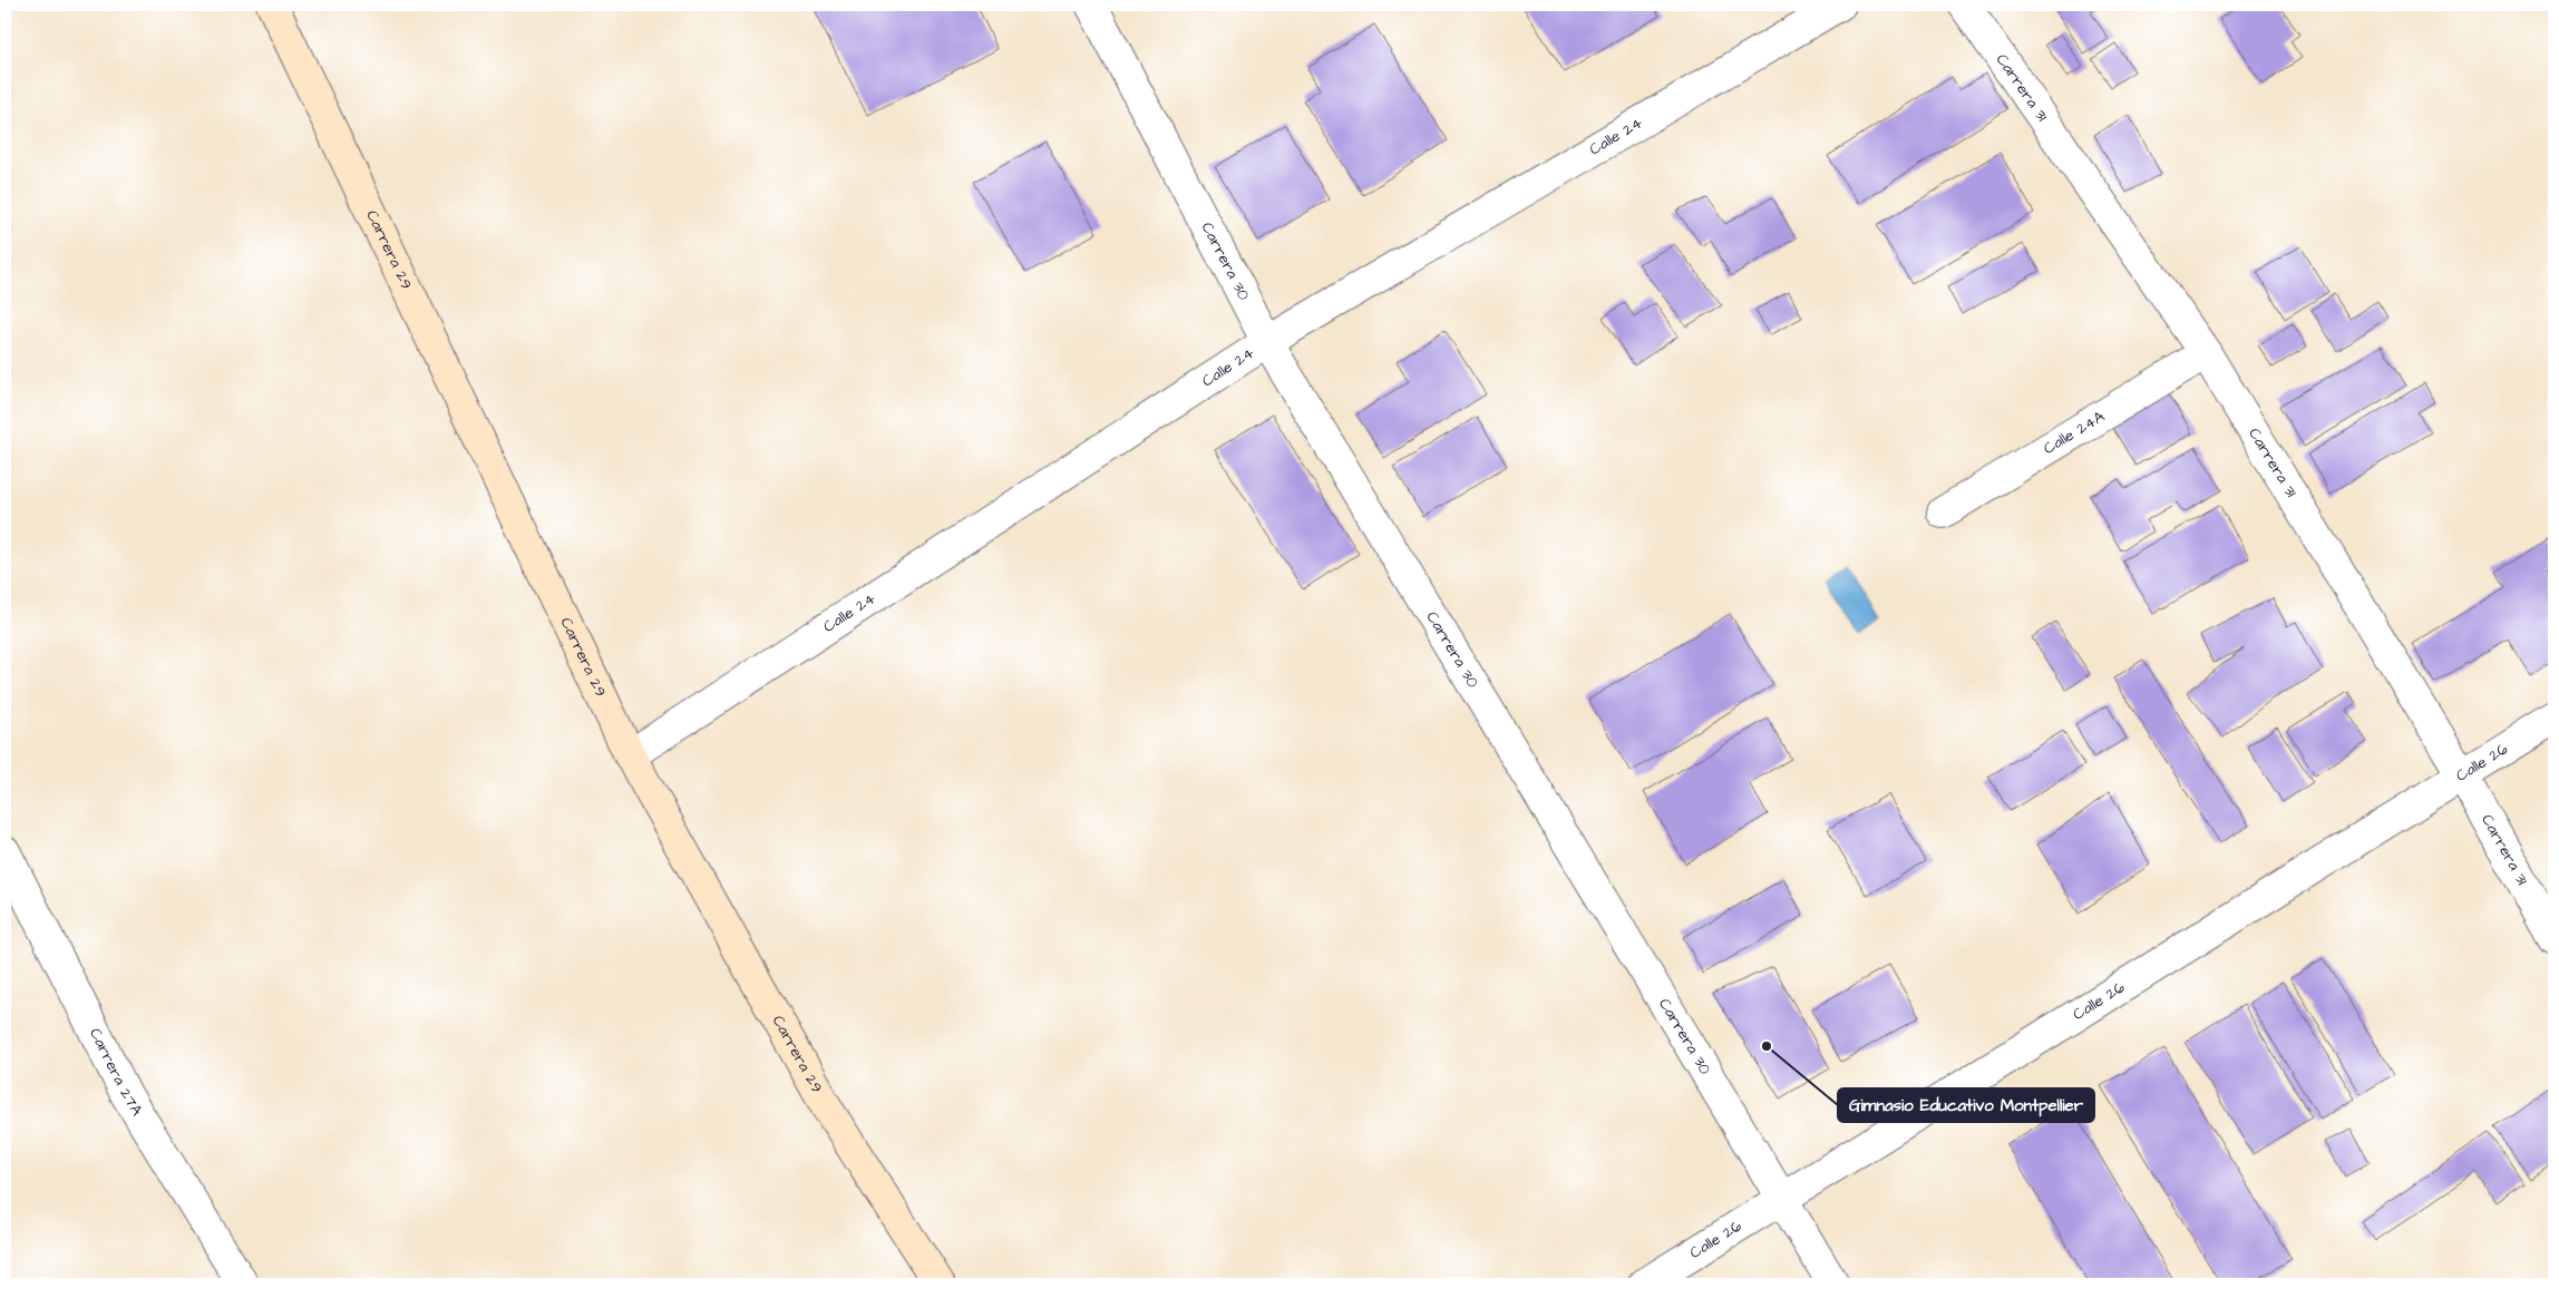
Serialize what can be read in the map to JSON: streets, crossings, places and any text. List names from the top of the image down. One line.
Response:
{"streets":{"street":["Carrera 31","Calle 24","Carrera 29","Carrera 30","Calle 24A","Calle 26","Carrera 27A"]},"crossings":[["Carrera 31","Calle 24A"],["Carrera 31","Calle 26"],["Calle 24","Carrera 29"],["Calle 24","Carrera 30"],["Carrera 30","Calle 26"]],"places":["Gimnasio Educativo Montpellier"]}
